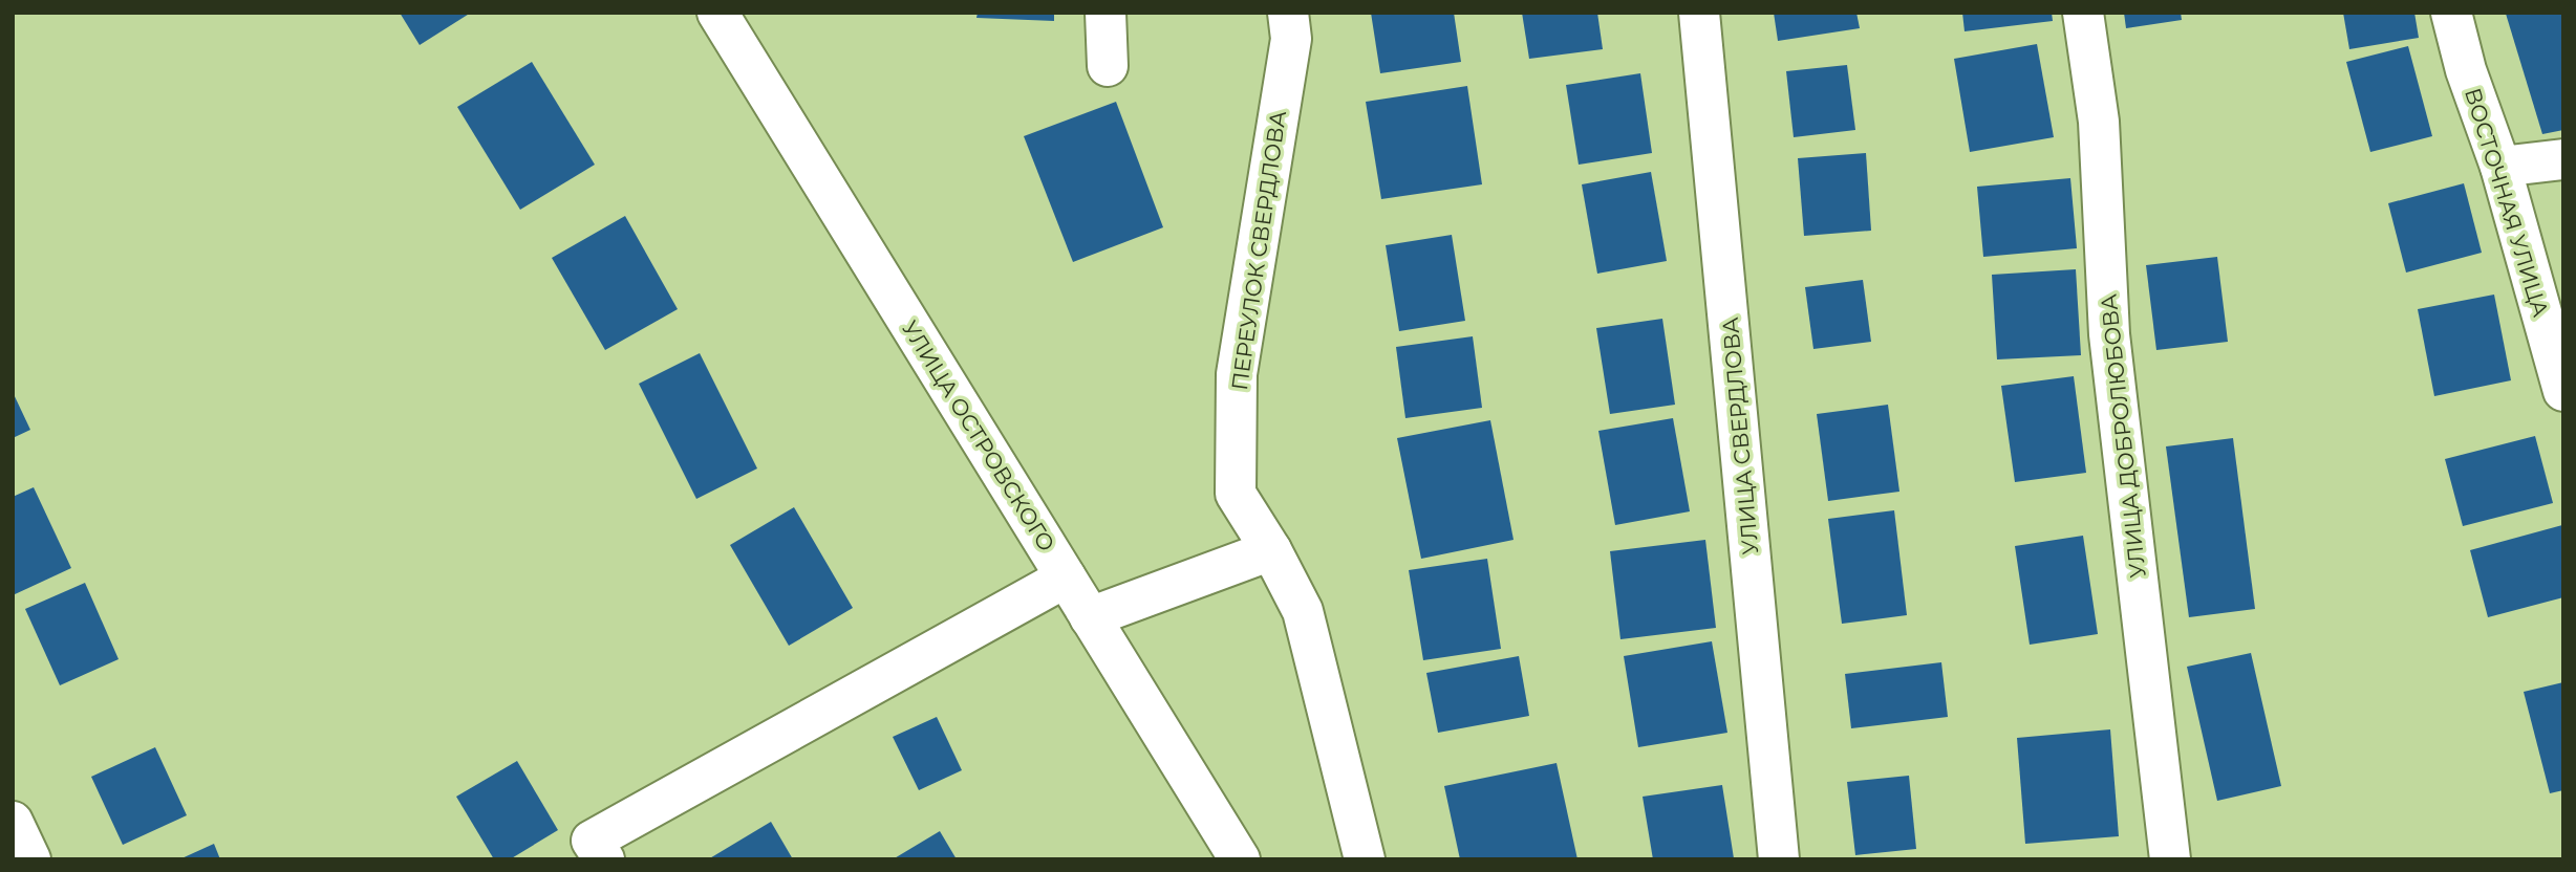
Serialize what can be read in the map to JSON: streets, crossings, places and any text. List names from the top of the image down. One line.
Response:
{"streets":{"street":["ВОСТОЧНАЯ УЛИЦА","ПЕРЕУЛОК СВЕРДЛОВА","УЛИЦА ОСТРОВСКОГО","УЛИЦА СВЕРДЛОВА","УЛИЦА ДОБРОЛЮБОВА"]}}
